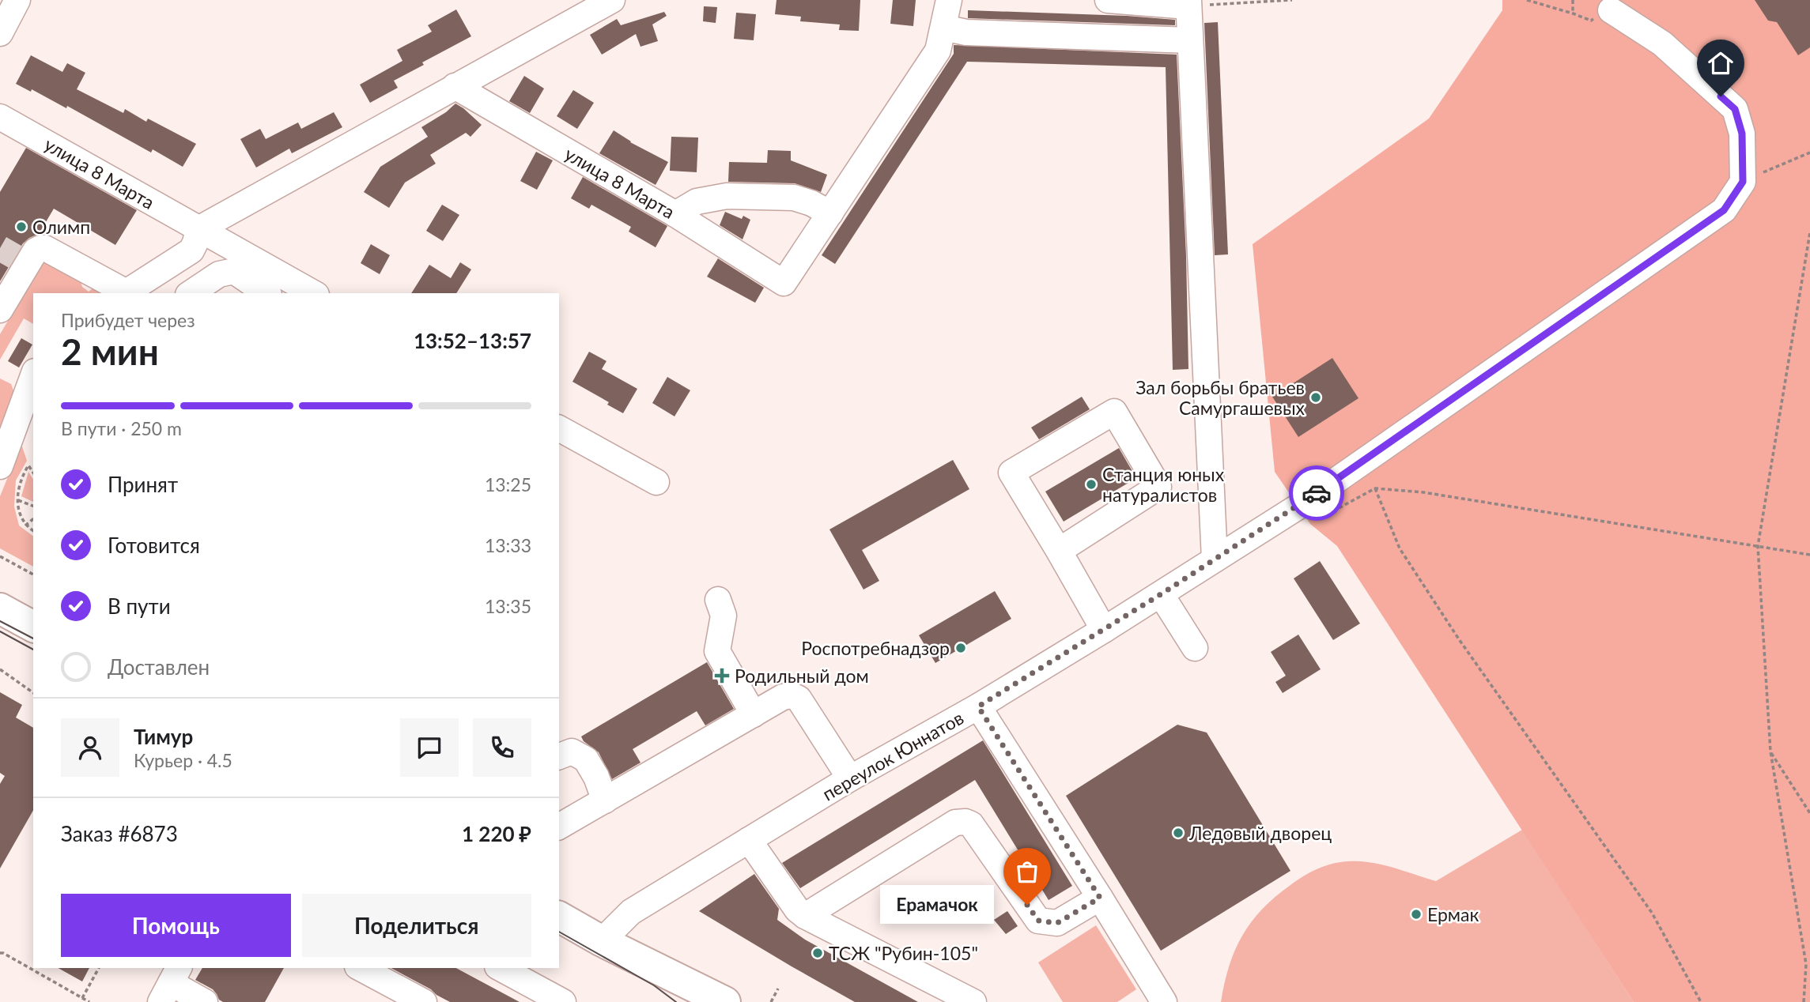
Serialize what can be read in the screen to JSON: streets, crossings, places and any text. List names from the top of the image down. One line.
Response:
{"streets":{"street":["улица 8 Марта","переулок Юннатов"]},"places":{"other":["Олимп","Зал борьбы братьев Самургашевых","Станция юных натуралистов","Роспотребнадзор","Ледовый дворец","Ерамачок","Ермак","ТСЖ \"Рубин-105\""],"health":["Родильный дом"]},"page":{"heading":["2 мин","Прибудет через","13:52–13:57"],"panel":["Тимур","Курьер · 4.5","Заказ #6873","1 220 ₽"],"bar":"В пути · 250 m","list":[["Принят","13:25"],["Готовится","13:33"],["В пути","13:35"],"Доставлен"],"buttons":["Помощь","Поделиться"],"bubble":"Ерамачок"}}
